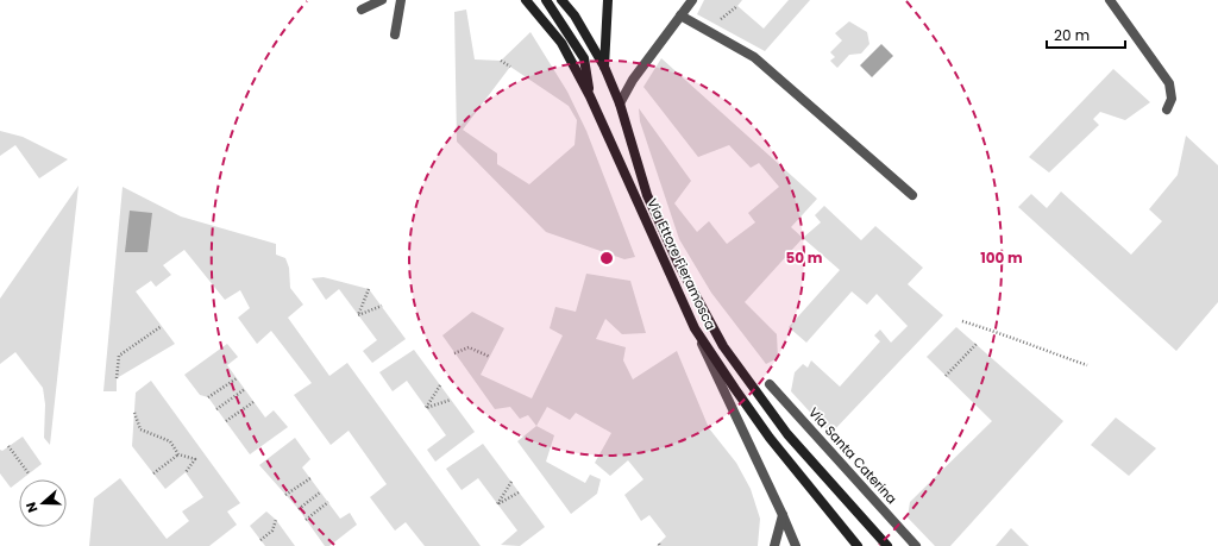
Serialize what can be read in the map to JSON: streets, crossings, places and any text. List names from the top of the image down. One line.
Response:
{"streets":{"main road":["Via Ettore Fieramosca"],"street":["Via Santa Caterina"]},"scale_bar":"20 m","north":"left","rings":["50 m","100 m"]}
